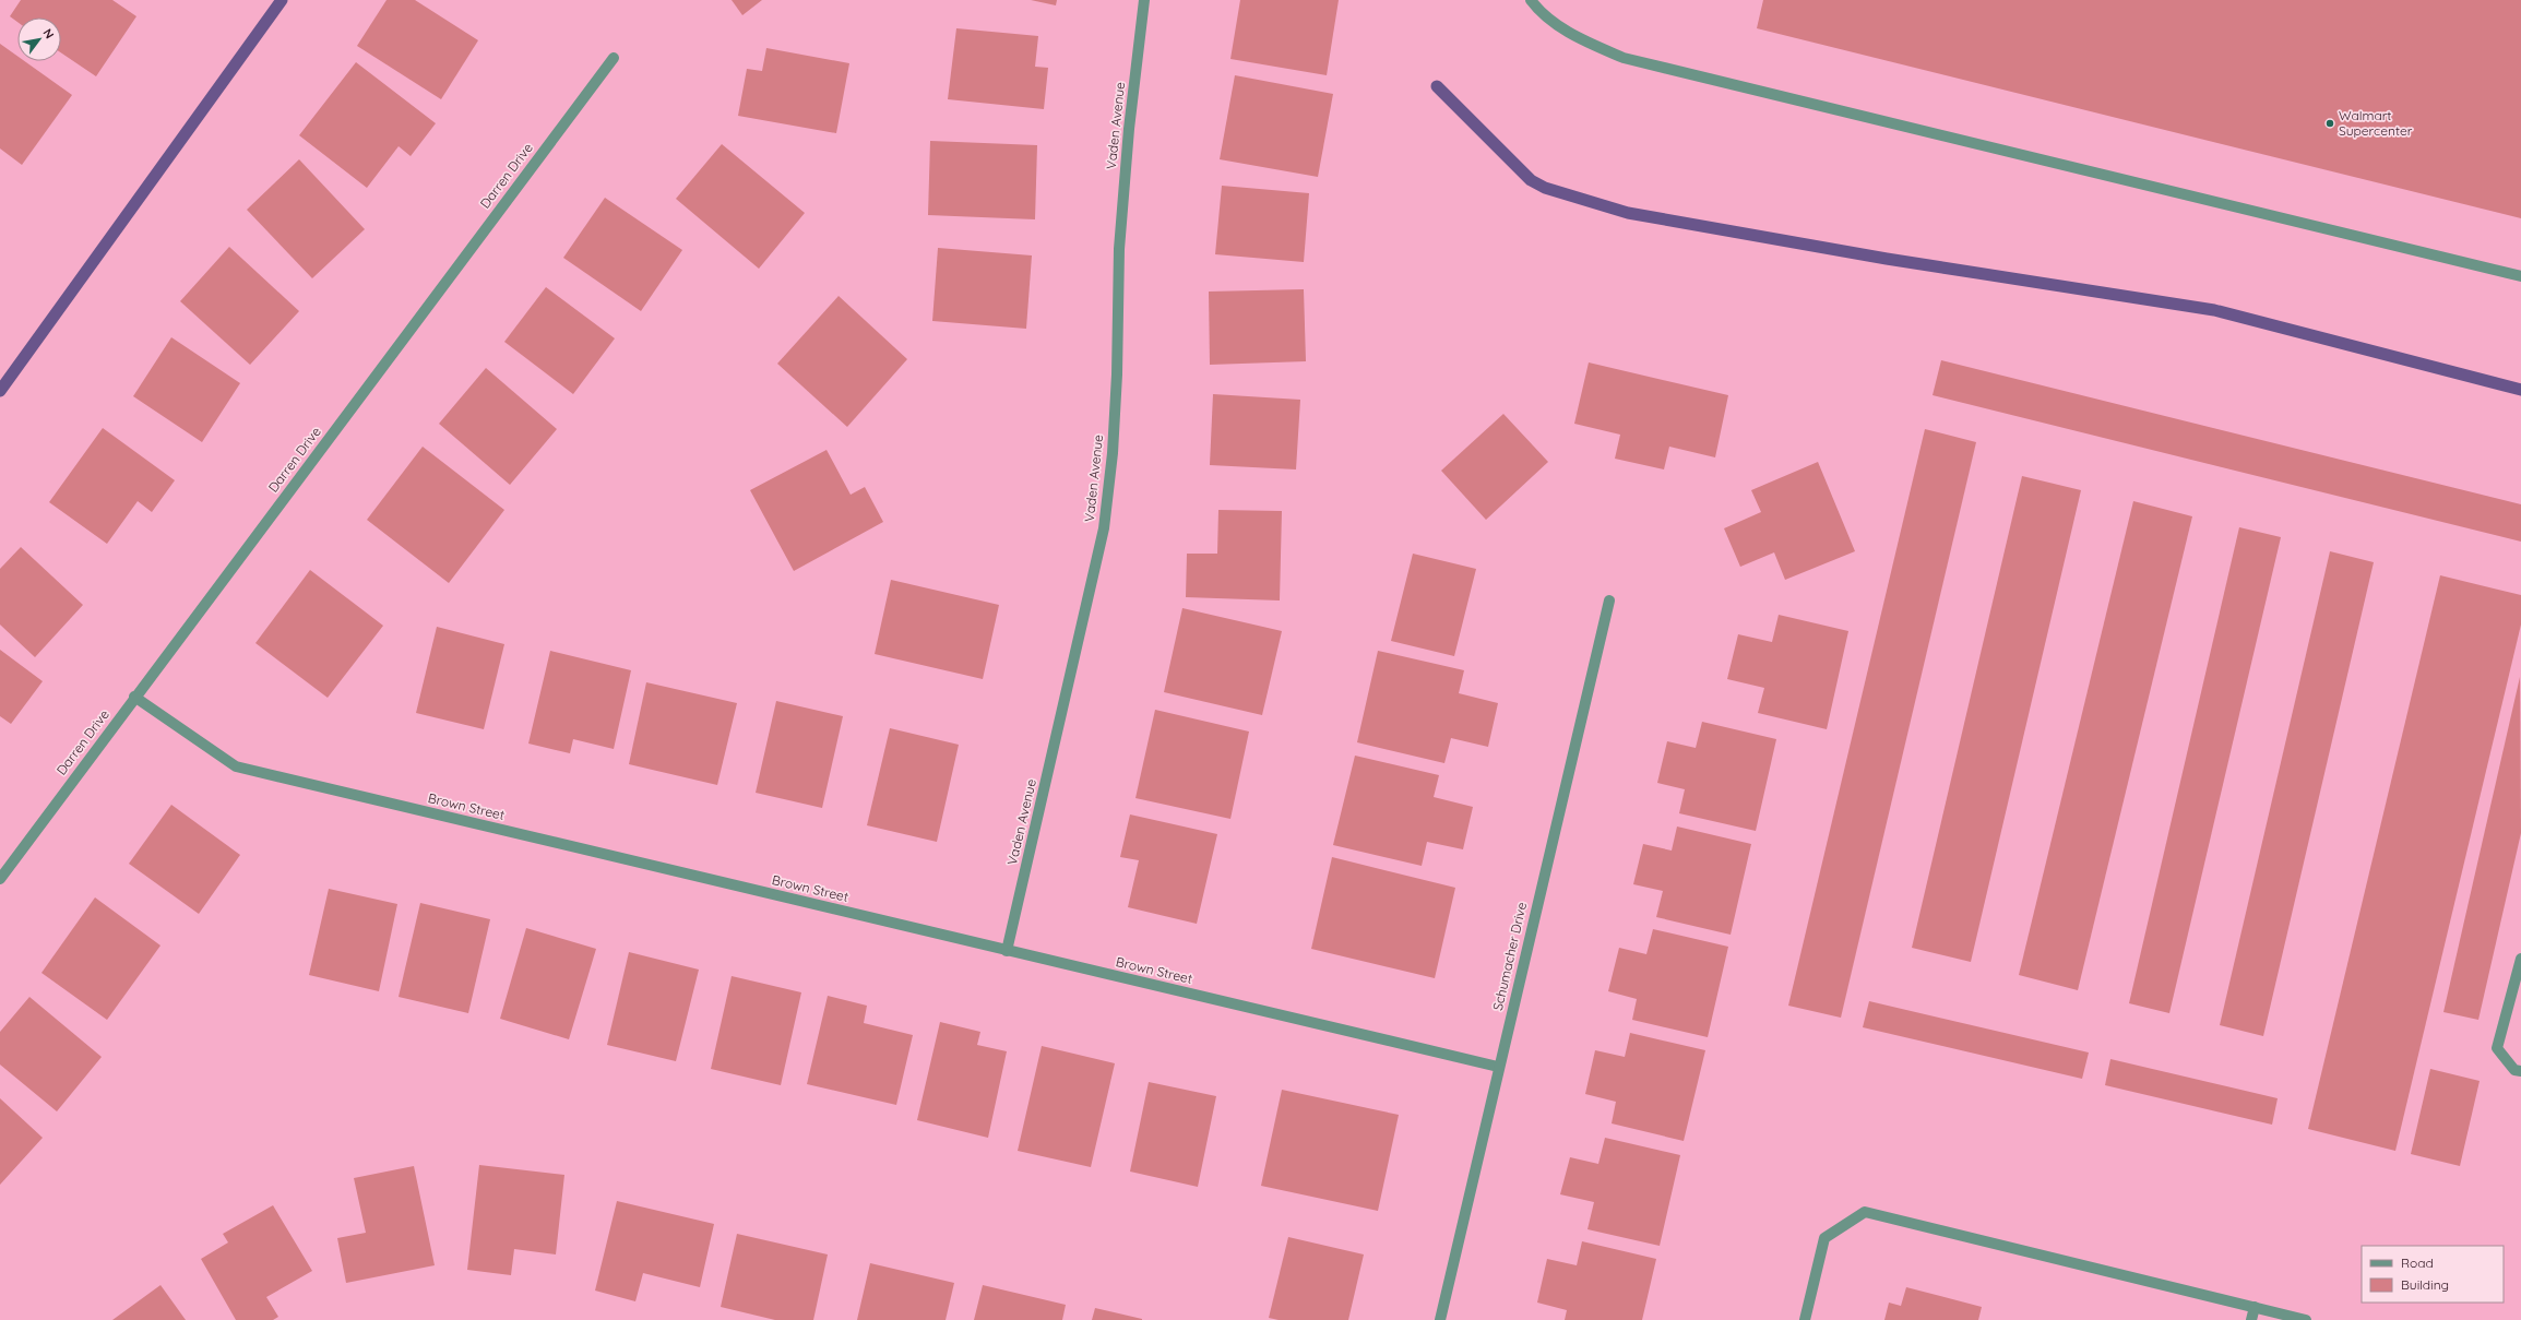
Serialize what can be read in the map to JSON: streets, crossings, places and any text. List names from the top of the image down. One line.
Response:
{"streets":{"street":["Vaden Avenue","Darren Drive","Brown Street","Schumacher Drive"]},"crossings":[["Vaden Avenue","Brown Street"],["Darren Drive","Brown Street"],["Brown Street","Schumacher Drive"]],"places":["Walmart Supercenter"],"legend":["Road","Building"],"north":"top right"}
